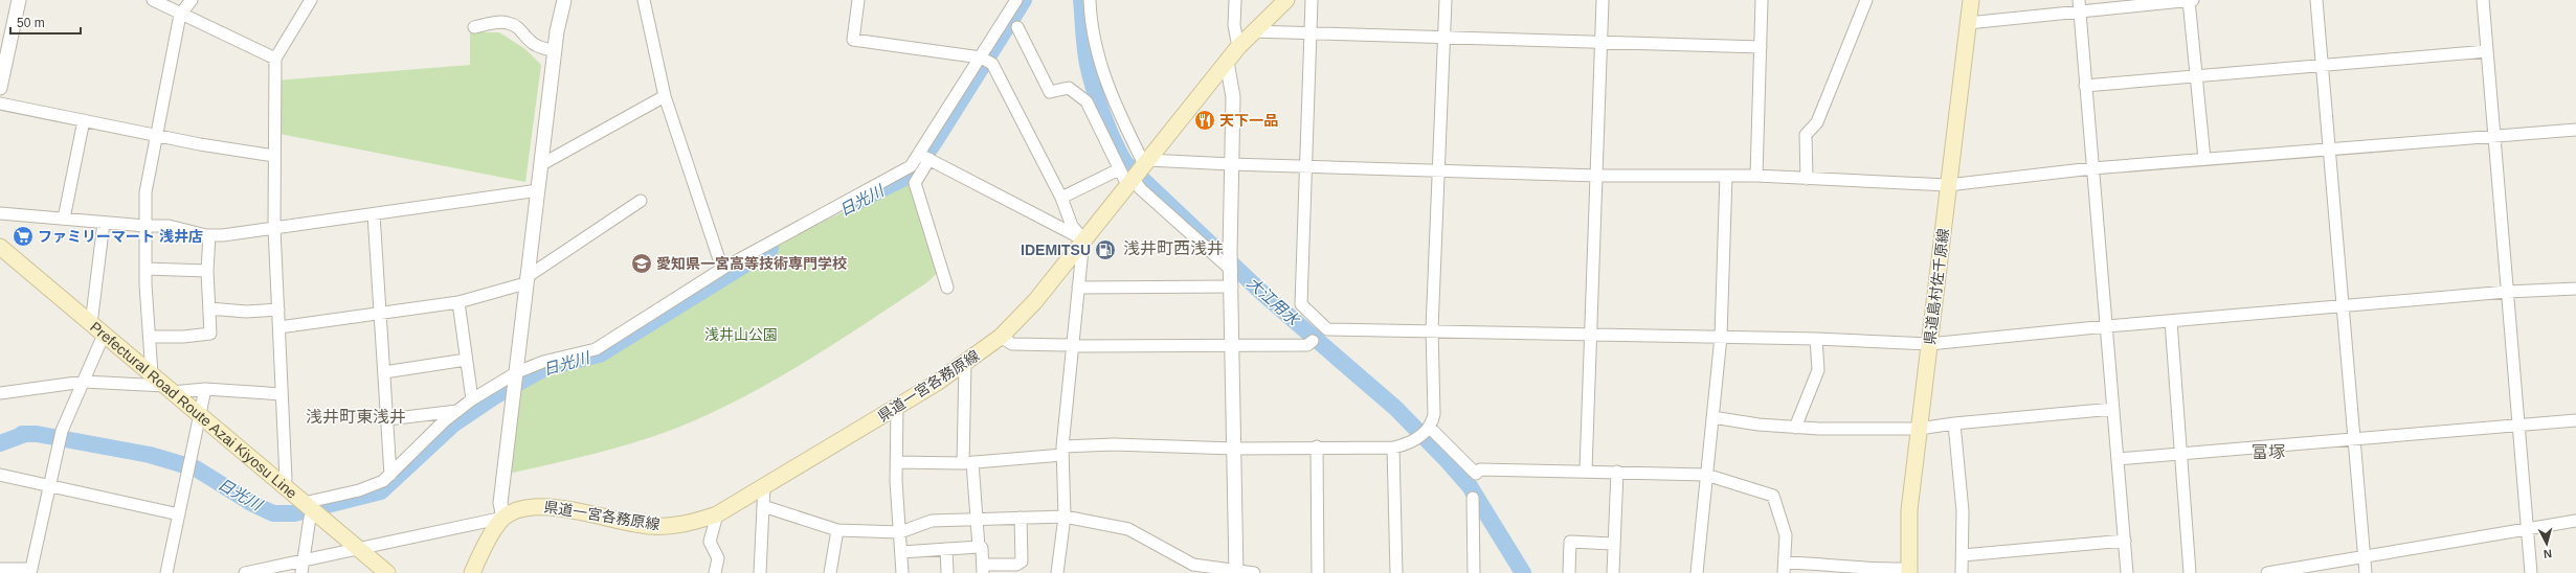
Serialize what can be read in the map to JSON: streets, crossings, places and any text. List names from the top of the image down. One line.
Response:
{"streets":{"main road":["県道島村佐千原線","県道一宮各務原線","Prefectural Road Route Azai Kiyosu Line"]},"districts":["浅井町西浅井","浅井町東浅井","富塚"],"water":["日光川","大江用水"],"parks":["浅井山公園"],"places":{"restaurant":["天下一品"],"supermarket":["ファミリーマート 浅井店"],"fuel station":["IDEMITSU"],"school or university":["愛知県一宮高等技術専門学校"]},"scale_bar":"50 m","north":"bottom"}
